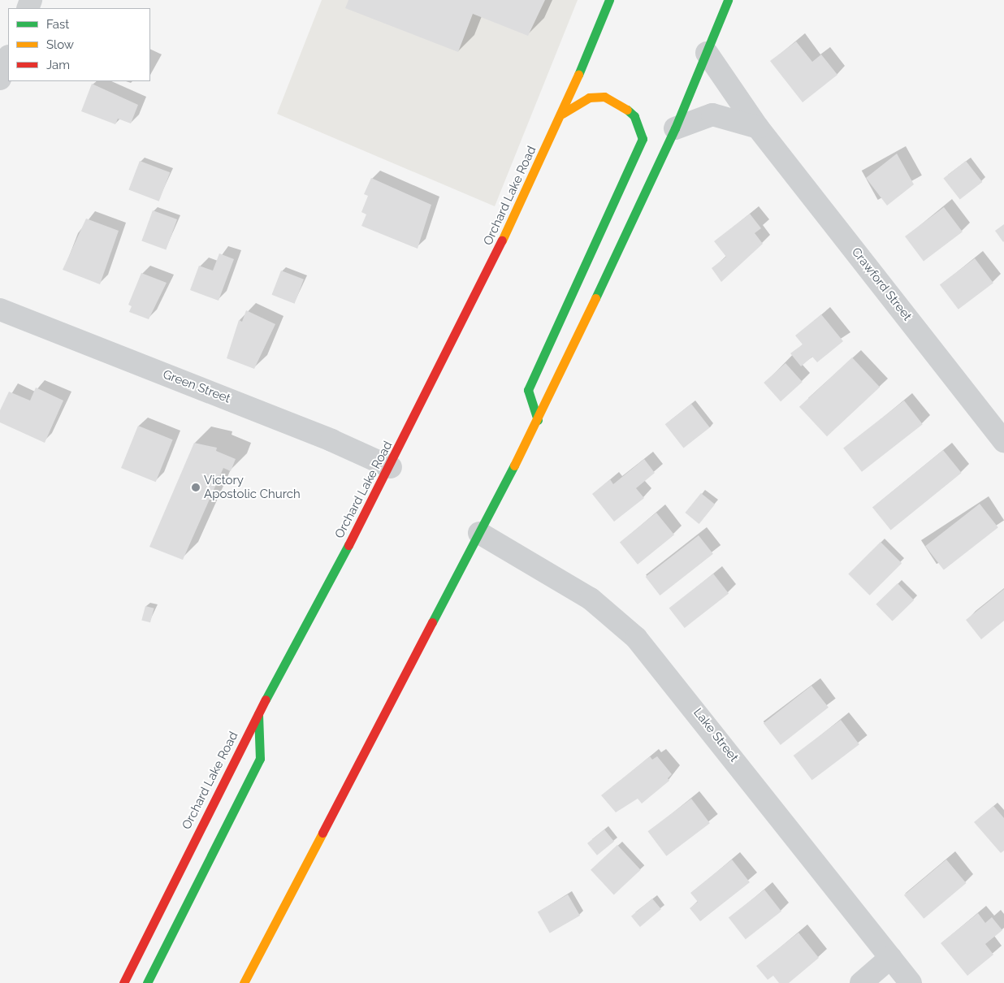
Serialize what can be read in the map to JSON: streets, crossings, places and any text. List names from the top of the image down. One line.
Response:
{"streets":{"main road":["Orchard Lake Road"],"street":["Crawford Street","Green Street","Lake Street"]},"crossings":[["Orchard Lake Road","Green Street"]],"places":["Victory Apostolic Church"],"legend":["Fast","Slow","Jam"]}
